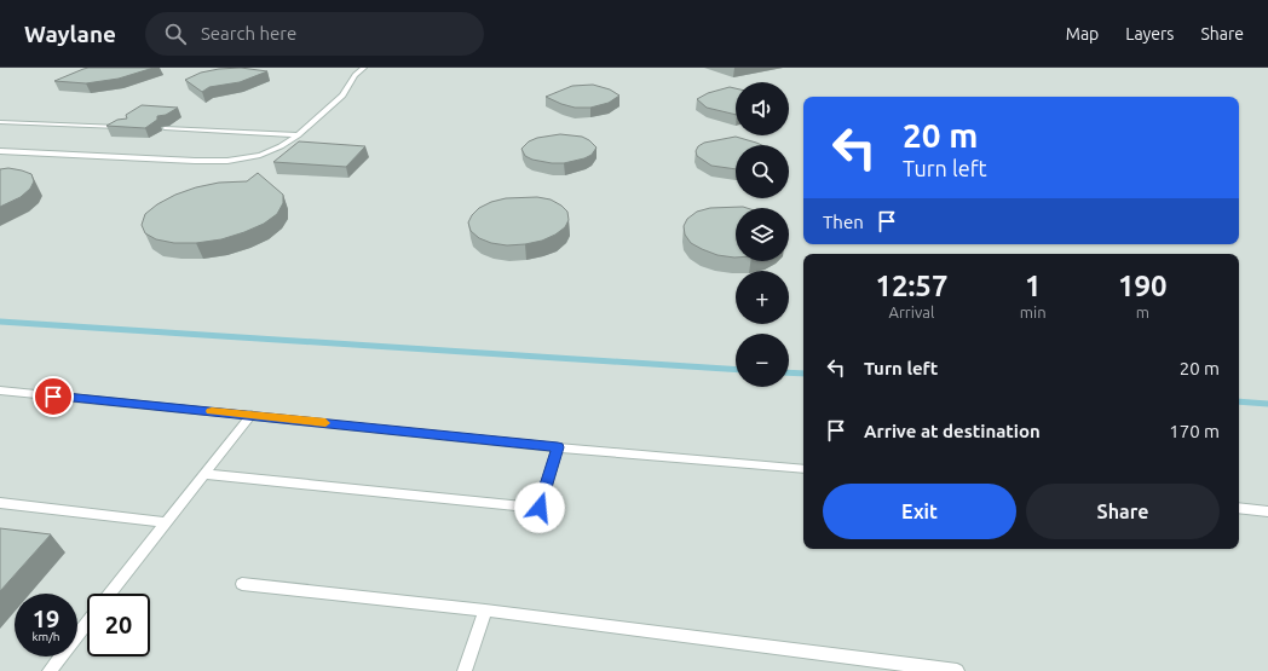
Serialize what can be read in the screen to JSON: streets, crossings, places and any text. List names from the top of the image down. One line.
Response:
{"page":{"header":"Waylane","search":"Search here","nav":["Map","Layers","Share"],"map_buttons":["+","−"],"turn":["20 m","Turn left"],"then":"Then","eta":["12:57","Arrival","1","min","190","m"],"list":[{"name":"Turn left","value":"20 m"},{"name":"Arrive at destination","value":"170 m"}],"buttons":["Exit","Share"],"speed":"19 km/h","limit":"20"}}
